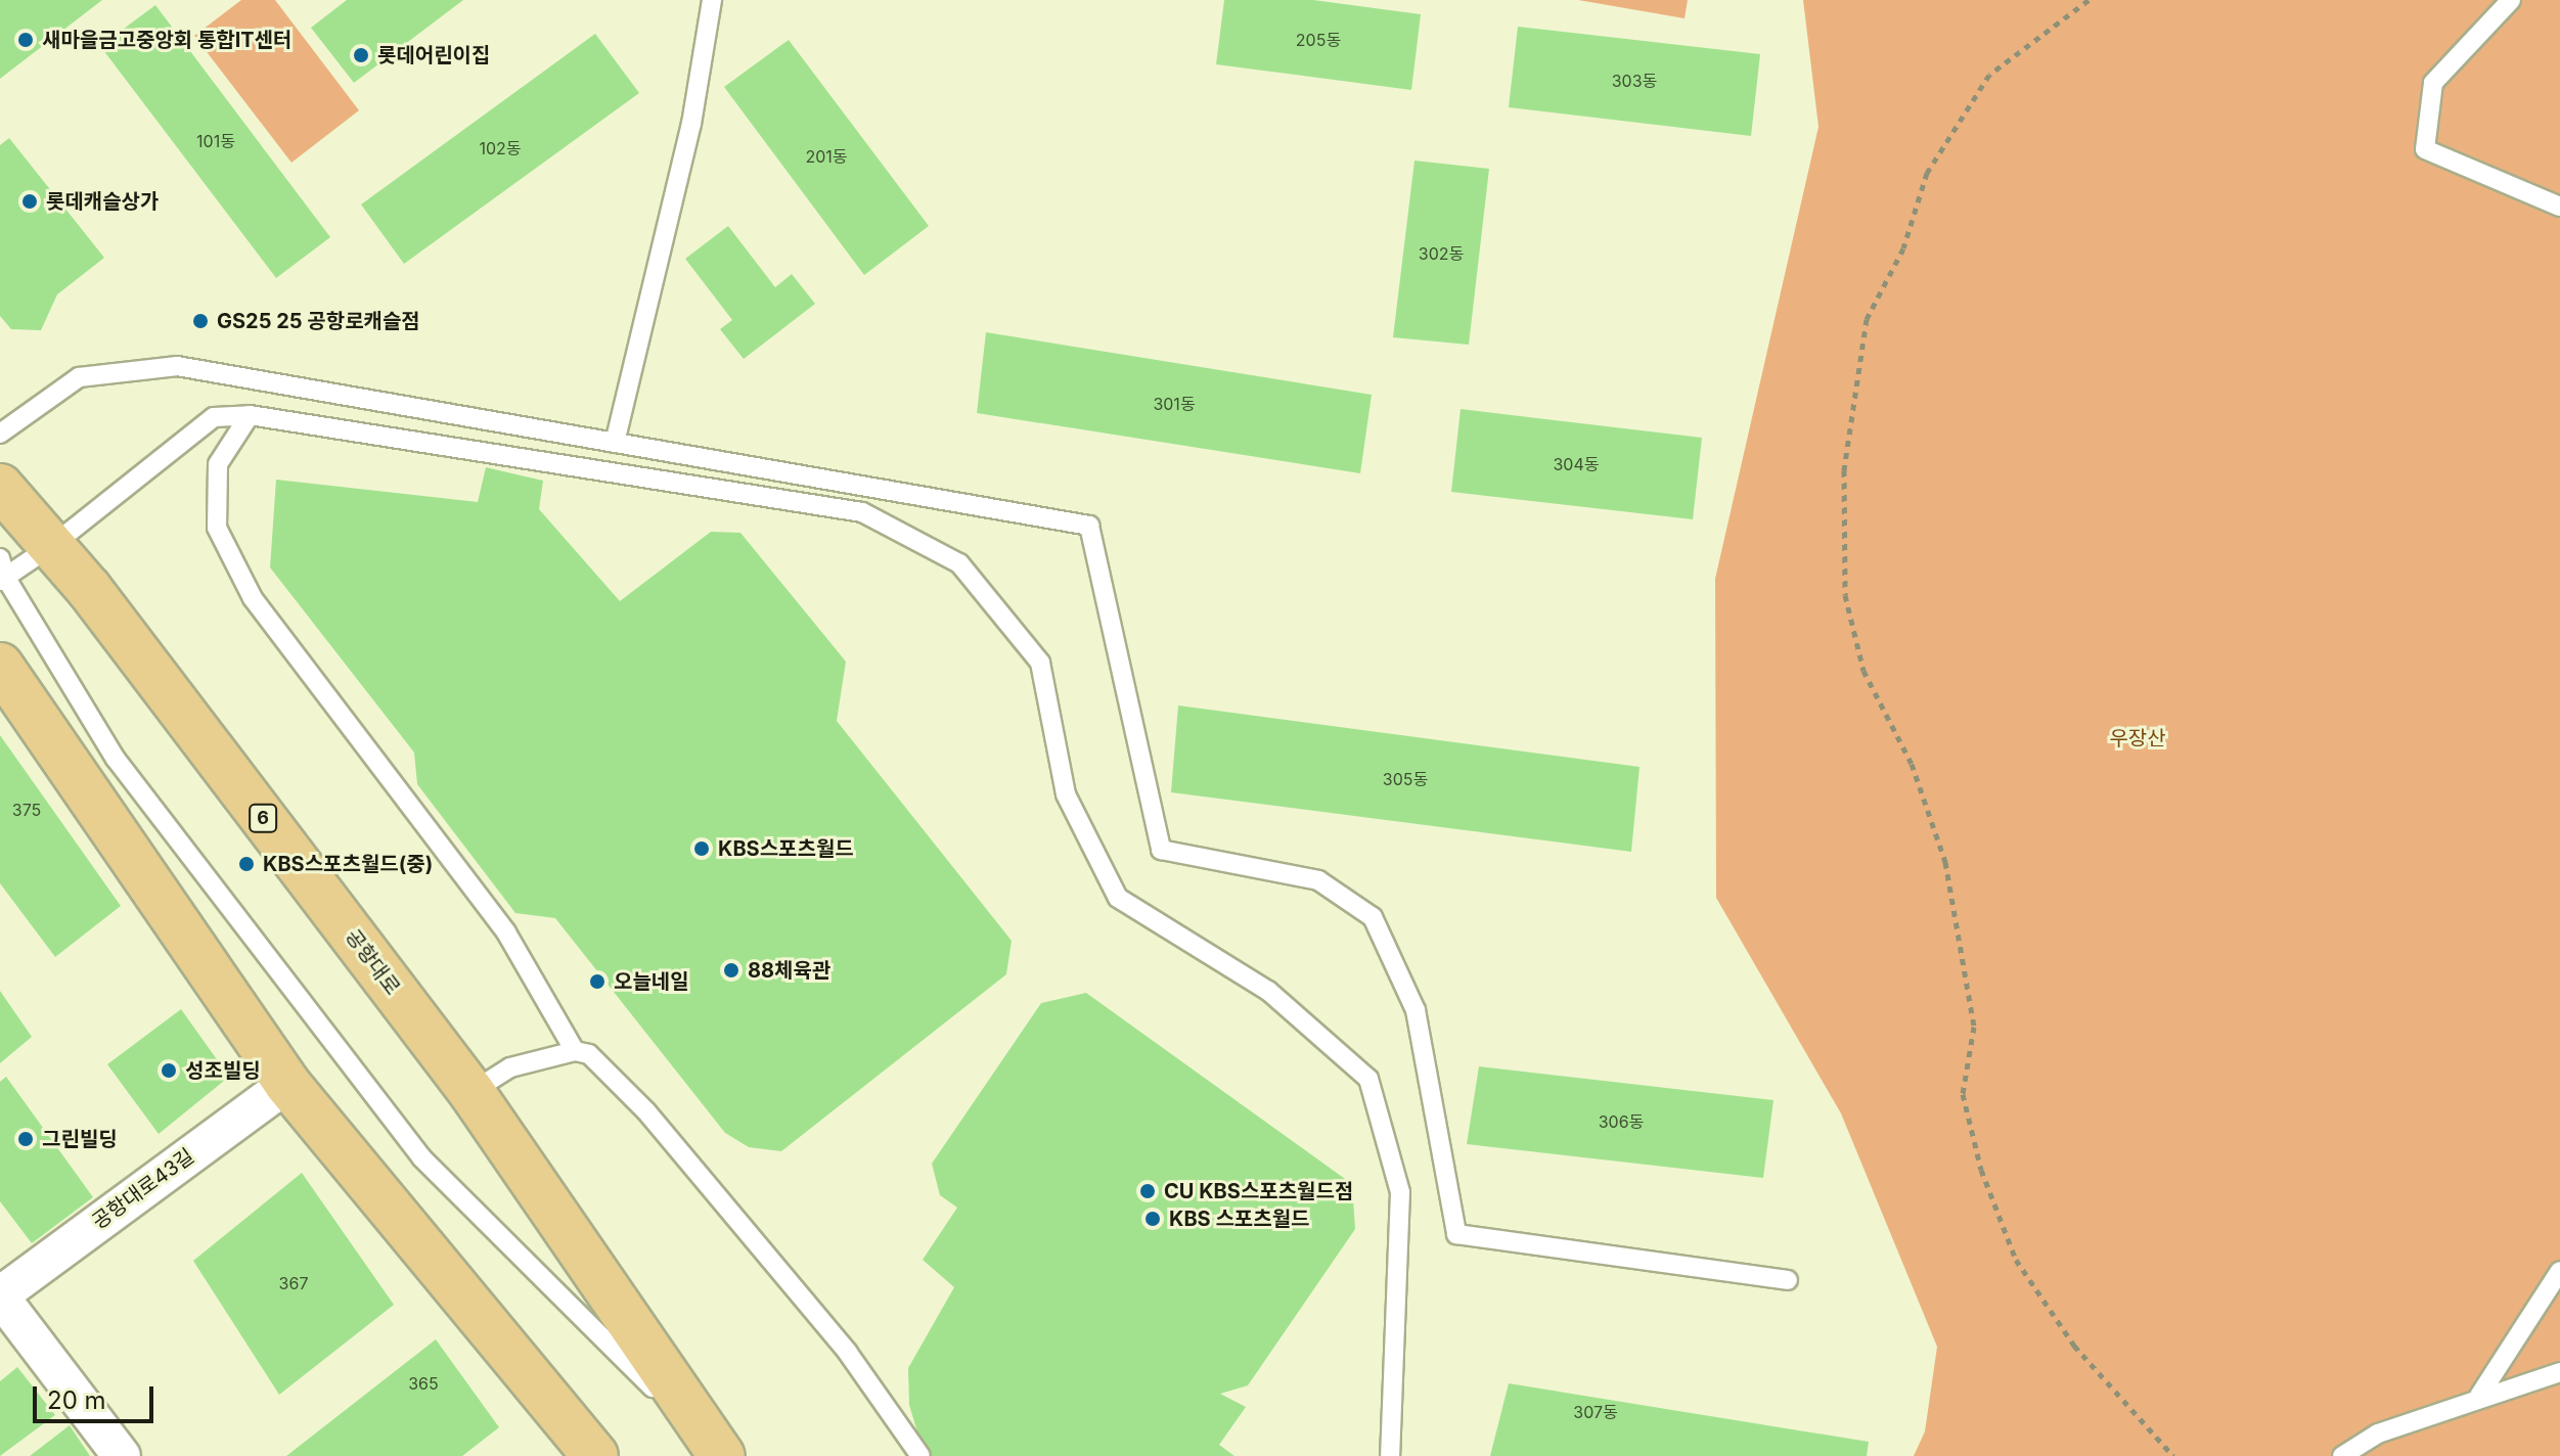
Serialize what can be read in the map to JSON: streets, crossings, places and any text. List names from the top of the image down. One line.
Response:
{"streets":{"main road":["6","공항대로"],"street":["공항대로43길"]},"parks":["우장산"],"places":["새마을금고중앙회 통합IT센터","롯데어린이집","롯데캐슬상가","GS25 25 공항로캐슬점","KBS스포츠월드","KBS스포츠월드(중)","88체육관","오늘네일","성조빌딩","그린빌딩","CU KBS스포츠월드점","KBS 스포츠월드"],"house_numbers":["205동","303동","101동","102동","201동","302동","301동","304동","305동","375","306동","367","365","307동"],"scale_bar":"20 m"}
